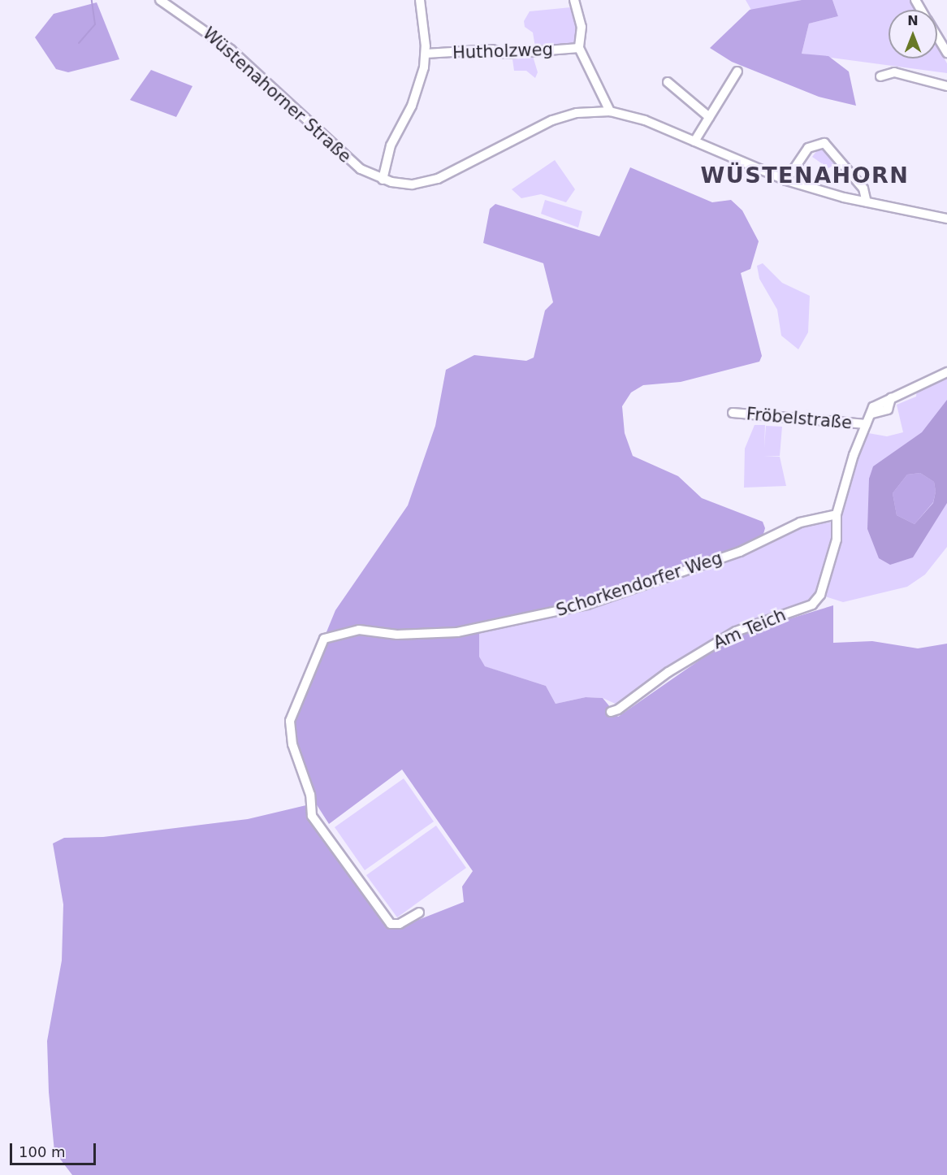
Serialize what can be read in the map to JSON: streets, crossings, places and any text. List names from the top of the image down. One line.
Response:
{"streets":{"street":["Hutholzweg","Wüstenahorner Straße","Fröbelstraße","Schorkendorfer Weg","Am Teich"]},"crossings":[["Fröbelstraße","Am Teich"],["Schorkendorfer Weg","Am Teich"]],"districts":["WÜSTENAHORN"],"scale_bar":"100 m","north":"top"}
